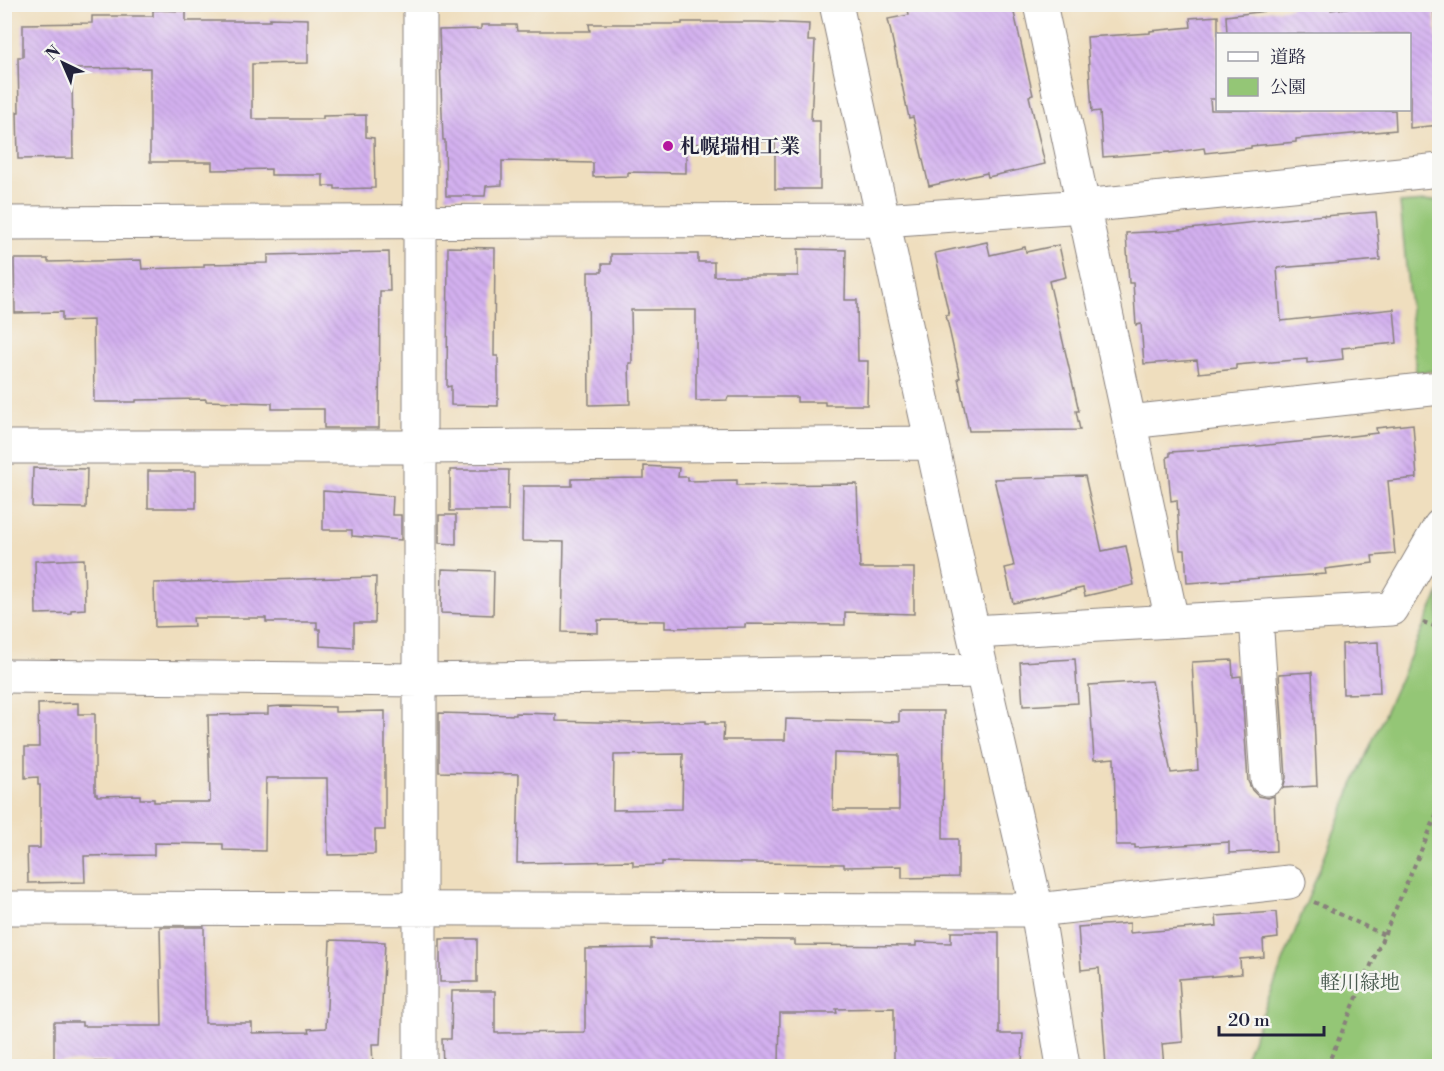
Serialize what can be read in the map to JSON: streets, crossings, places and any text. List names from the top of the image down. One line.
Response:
{"parks":["軽川緑地"],"places":["札幌瑞相工業"],"legend":["道路","公園"],"scale_bar":"20 m","north":"top left"}
